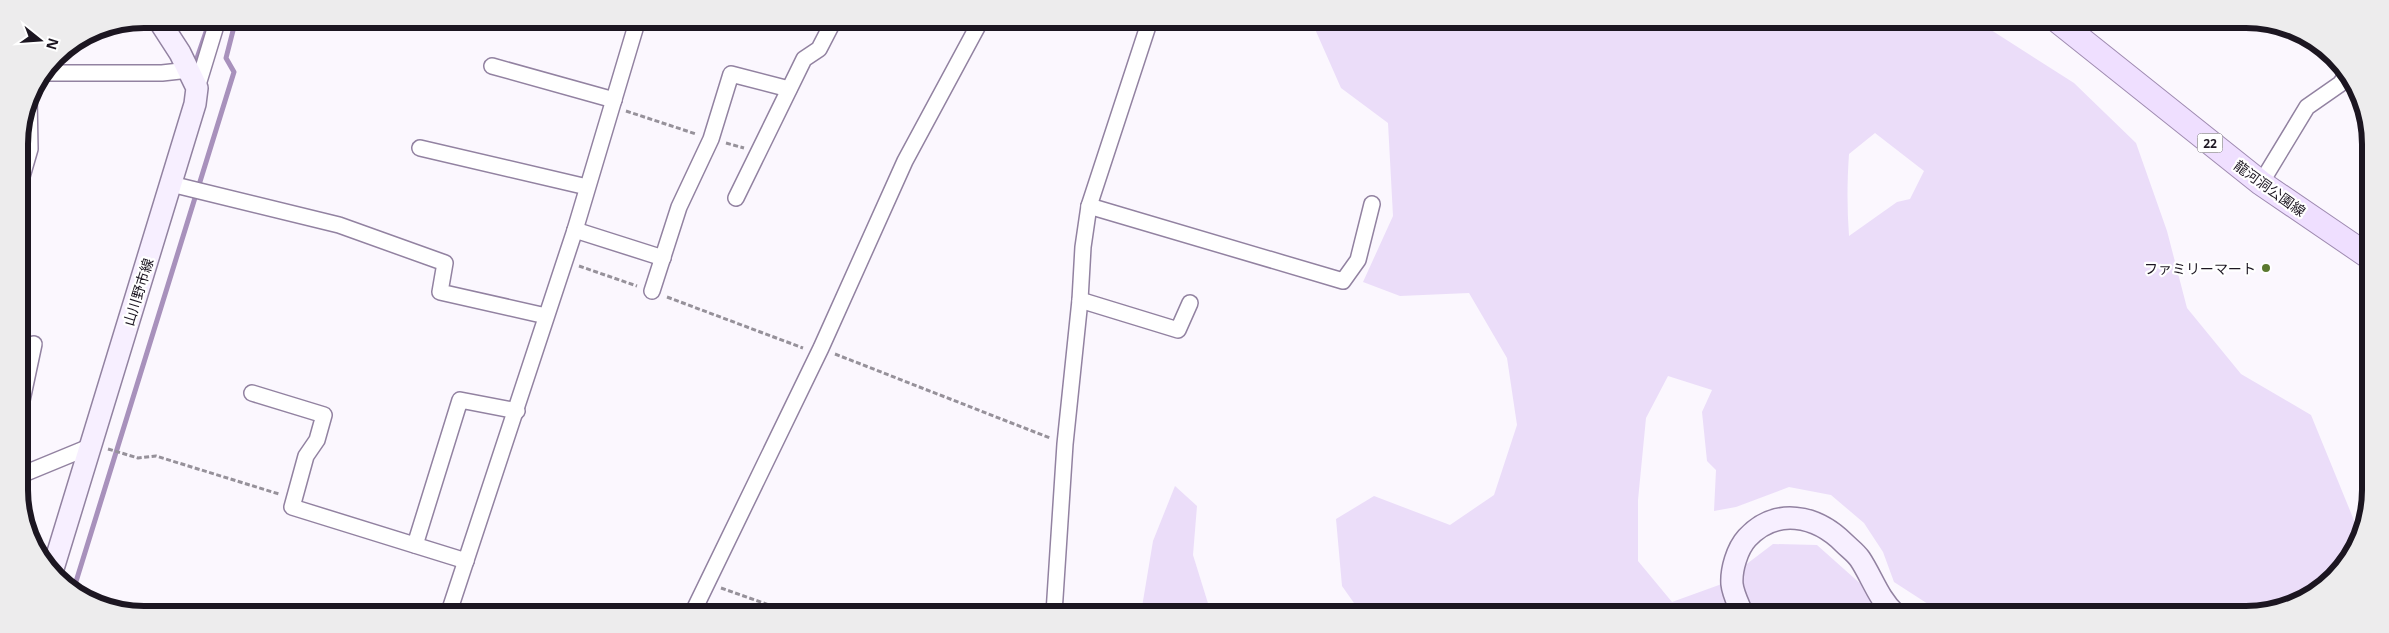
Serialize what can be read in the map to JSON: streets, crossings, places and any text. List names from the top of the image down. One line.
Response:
{"streets":{"main road":["22","龍河洞公園線","山川野市線"]},"places":["ファミリーマート"],"north":"right"}
